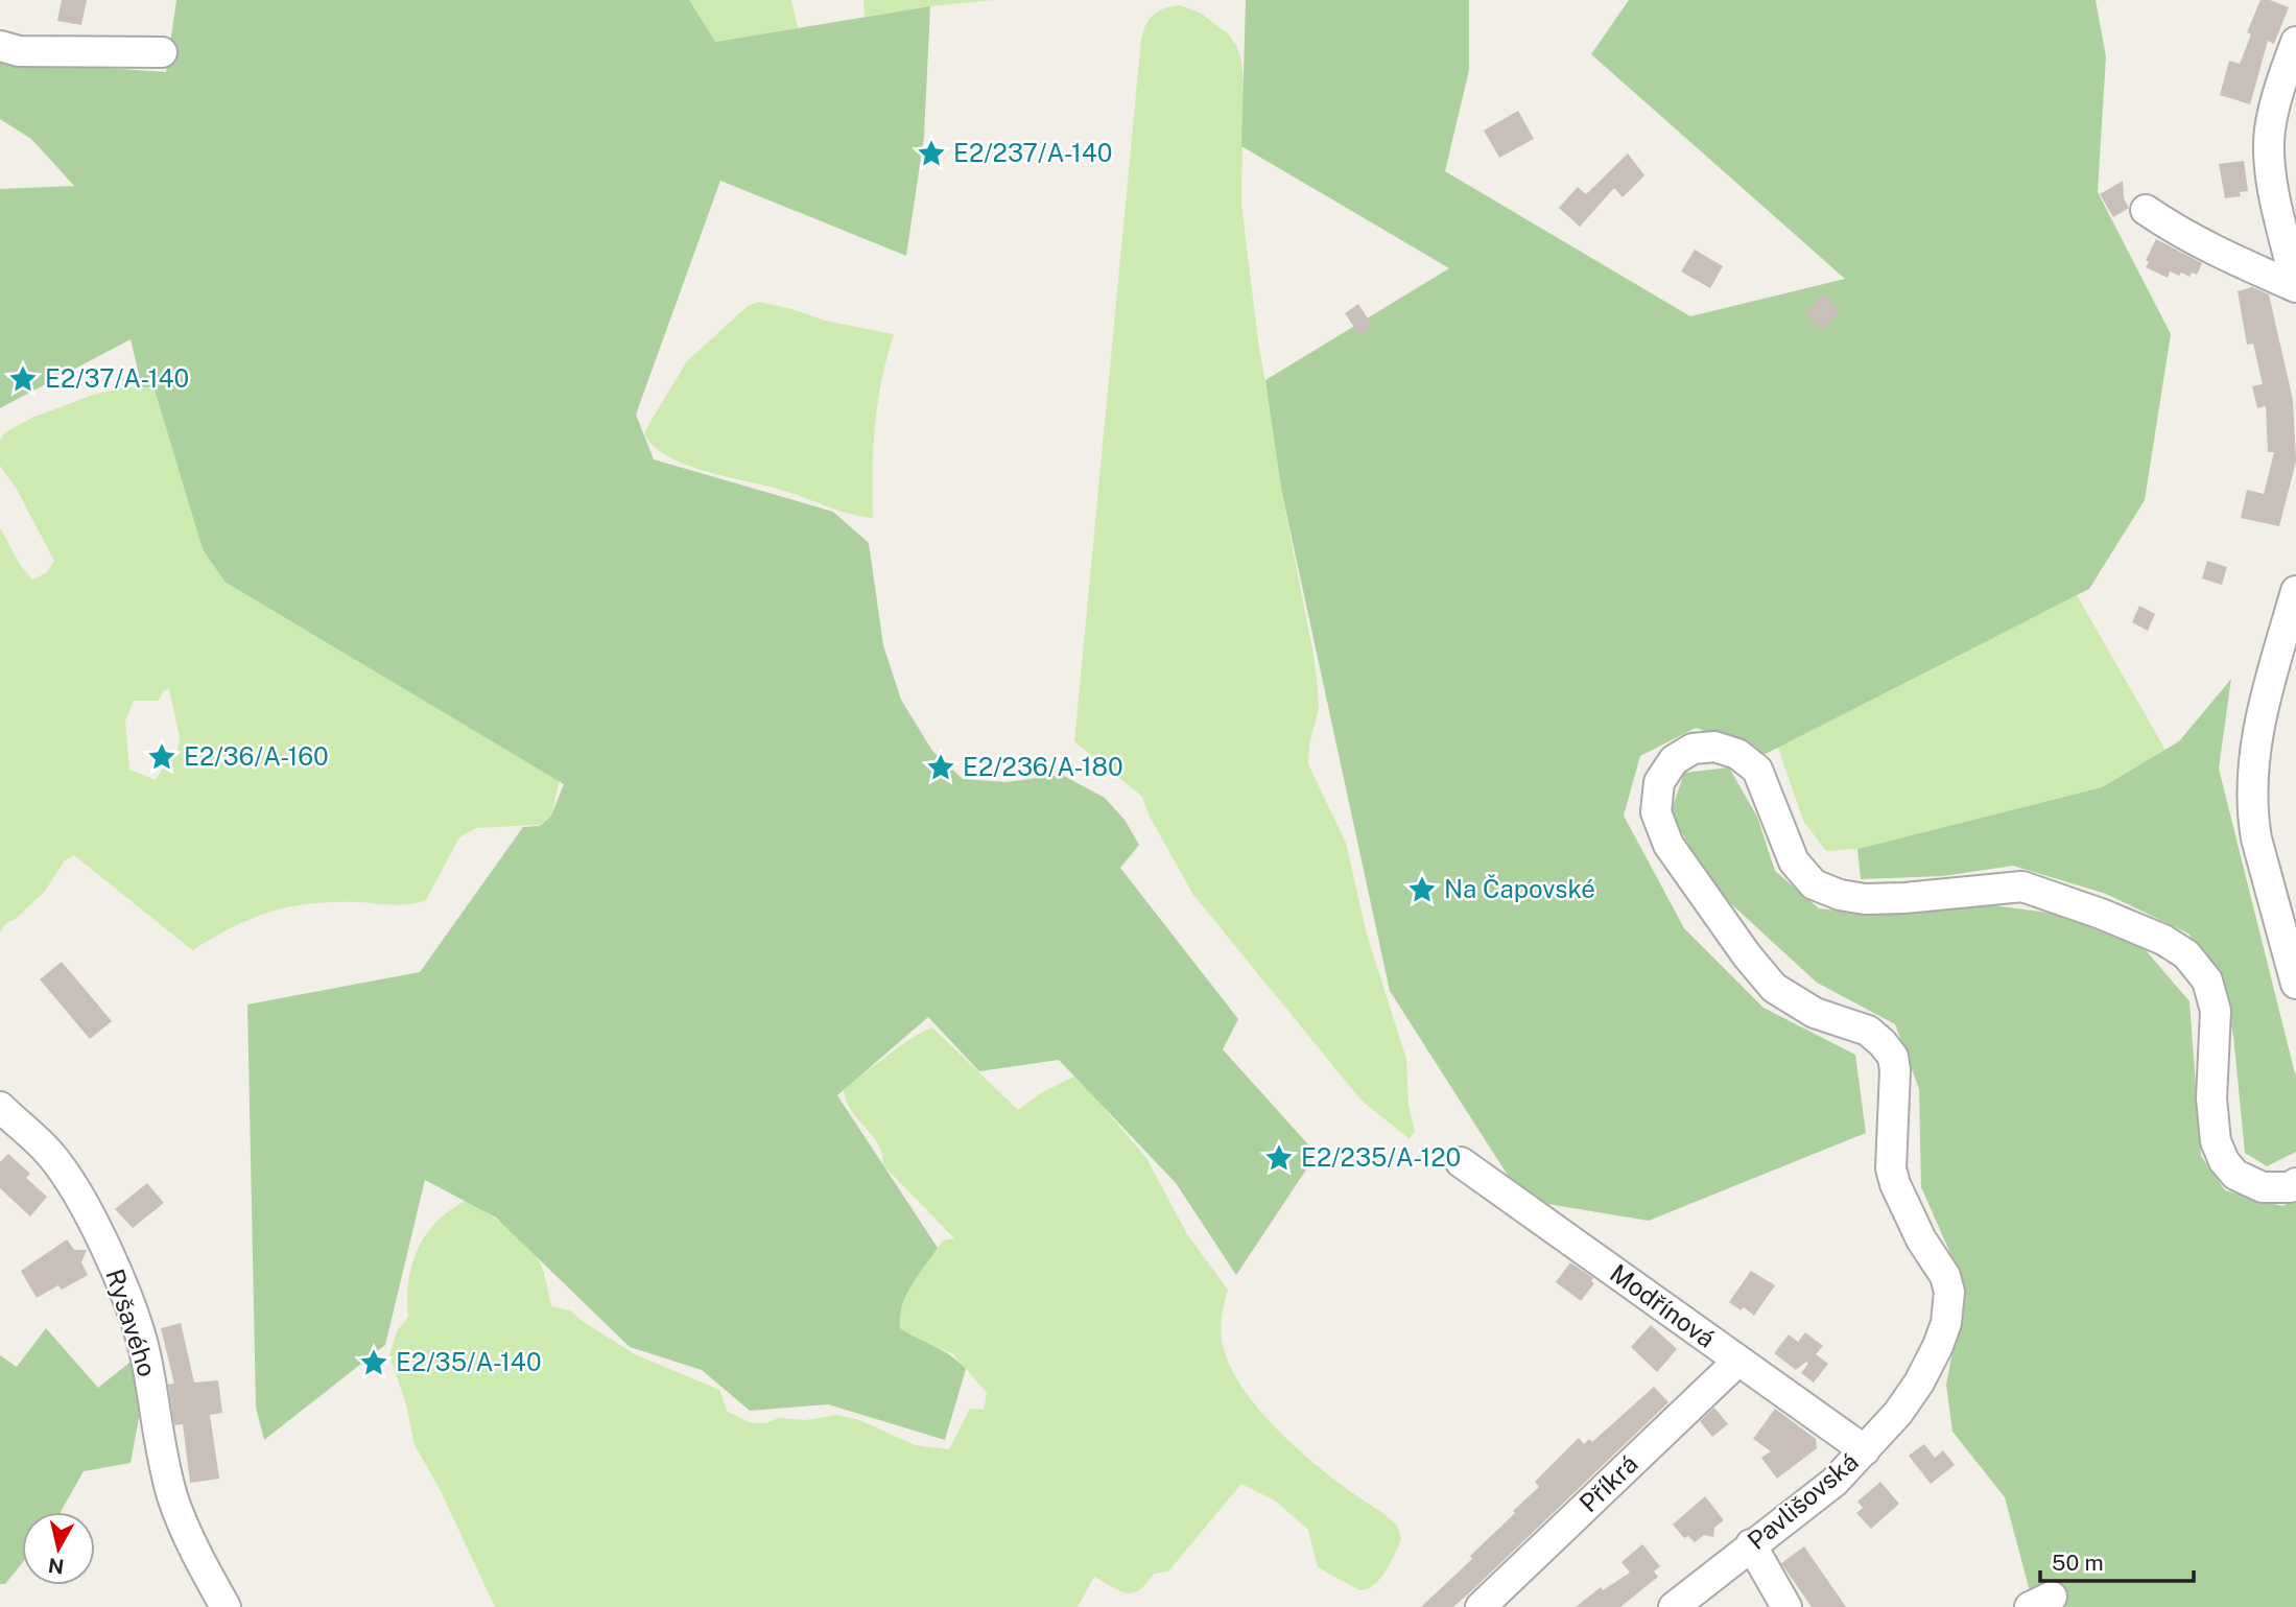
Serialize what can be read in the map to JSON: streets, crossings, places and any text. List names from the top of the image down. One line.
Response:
{"streets":{"street":["Modřínová","Ryšavého","Příkrá","Pavlišovská"]},"crossings":[["Modřínová","Příkrá"],["Modřínová","Pavlišovská"]],"places":{"place":["E2/237/A-140","E2/37/A-140","E2/36/A-160","E2/236/A-180","Na Čapovské","E2/235/A-120","E2/35/A-140"]},"scale_bar":"50 m","north":"bottom"}
